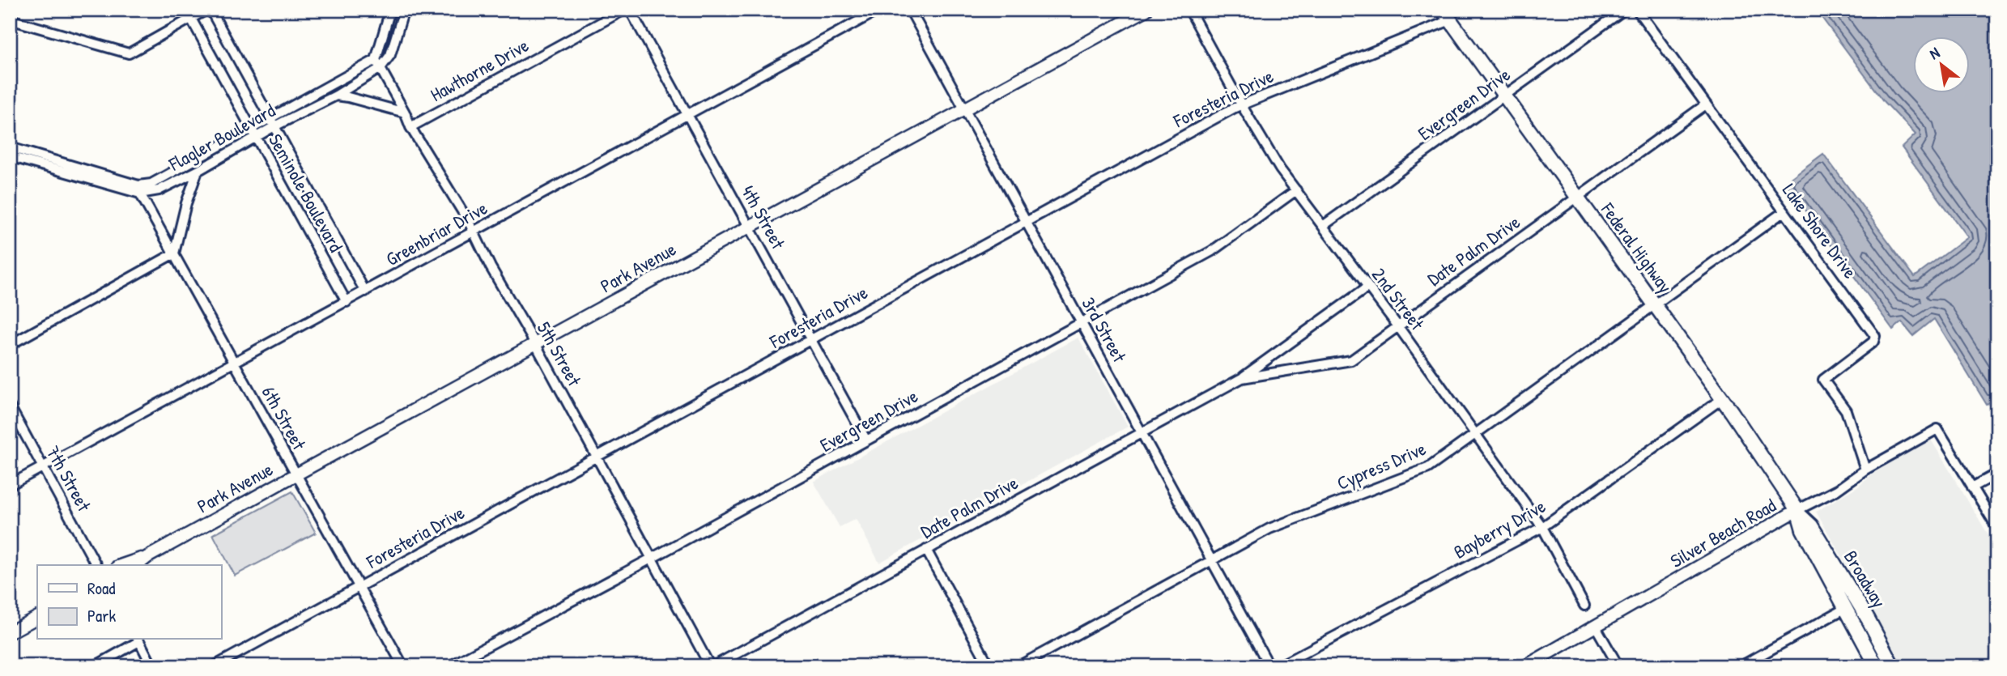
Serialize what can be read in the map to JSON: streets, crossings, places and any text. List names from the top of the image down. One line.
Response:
{"streets":{"main road":["Federal Highway","Broadway"],"street":["Hawthorne Drive","Foresteria Drive","Evergreen Drive","Flagler Boulevard","Seminole Boulevard","4th Street","Lake Shore Drive","Greenbriar Drive","Date Palm Drive","Park Avenue","2nd Street","3rd Street","5th Street","6th Street","Cypress Drive","7th Street","Bayberry Drive","Silver Beach Road"]},"crossings":[["Hawthorne Drive","5th Street"],["Foresteria Drive","4th Street"],["Foresteria Drive","Federal Highway"],["Foresteria Drive","2nd Street"],["Foresteria Drive","3rd Street"],["Foresteria Drive","5th Street"],["Foresteria Drive","6th Street"],["Evergreen Drive","4th Street"],["Evergreen Drive","Federal Highway"],["Evergreen Drive","2nd Street"],["Evergreen Drive","3rd Street"],["Evergreen Drive","5th Street"],["Flagler Boulevard","Seminole Boulevard"],["Flagler Boulevard","5th Street"],["Flagler Boulevard","6th Street"],["Seminole Boulevard","Greenbriar Drive"],["4th Street","Greenbriar Drive"],["4th Street","Park Avenue"],["Lake Shore Drive","Date Palm Drive"],["Lake Shore Drive","Cypress Drive"],["Lake Shore Drive","Silver Beach Road"],["Greenbriar Drive","5th Street"],["Greenbriar Drive","6th Street"],["Greenbriar Drive","7th Street"],["Federal Highway","Date Palm Drive"],["Federal Highway","Cypress Drive"],["Federal Highway","Bayberry Drive"],["Federal Highway","Silver Beach Road"],["Federal Highway","Broadway"],["Date Palm Drive","2nd Street"],["Date Palm Drive","3rd Street"],["Date Palm Drive","5th Street"],["Park Avenue","3rd Street"],["Park Avenue","5th Street"],["Park Avenue","6th Street"],["2nd Street","Cypress Drive"],["2nd Street","Bayberry Drive"],["3rd Street","Cypress Drive"],["Silver Beach Road","Broadway"]],"legend":["Road","Park"],"north":"top left"}
